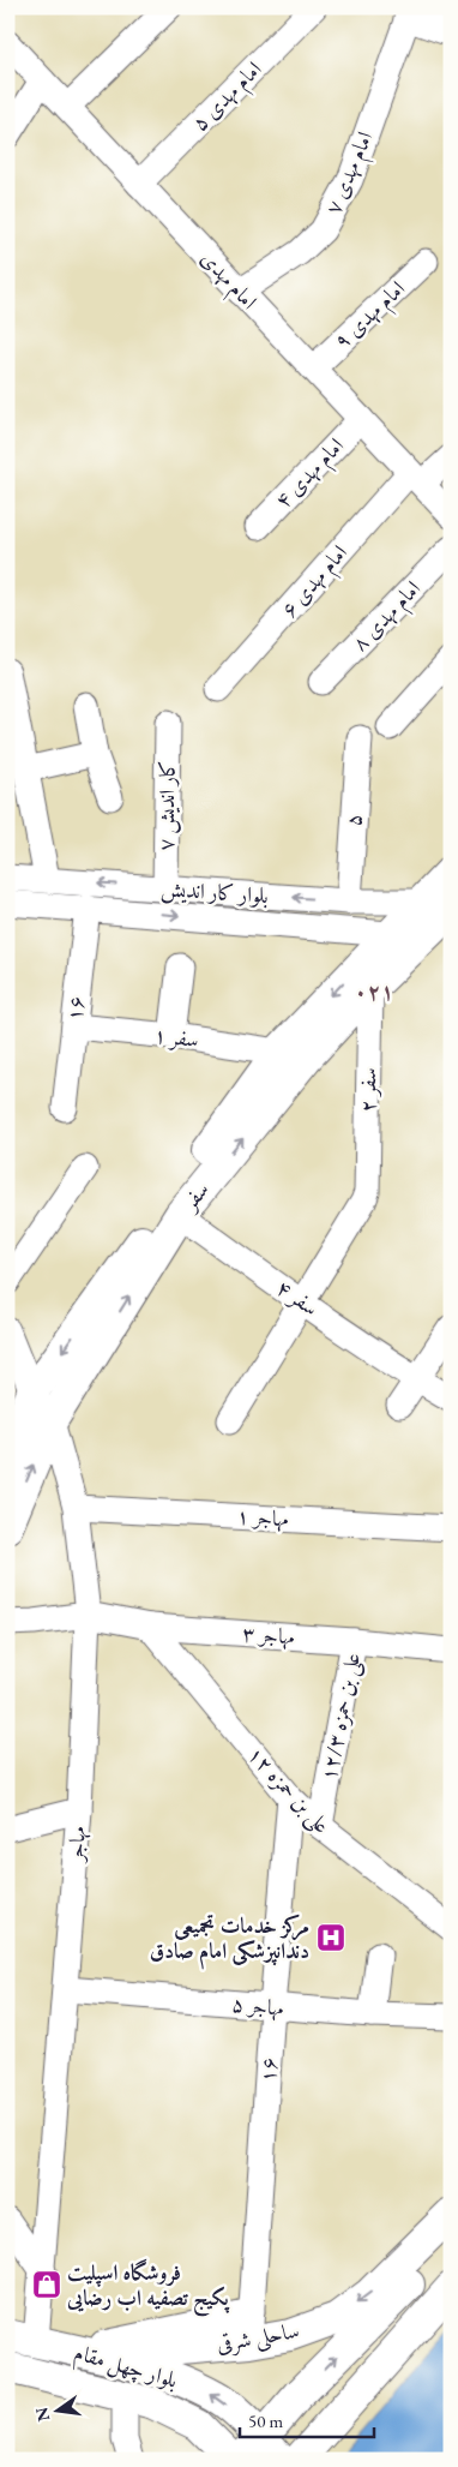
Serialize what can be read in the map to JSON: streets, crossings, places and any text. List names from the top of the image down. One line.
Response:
{"streets":{"main road":["سفر","ساحلی شرقی","بلوار چهل مقام"],"street":["۵ امام مهدی","۷ امام مهدی","امام مهدی","۹ امام مهدی","۴ امام مهدی","۶ امام مهدی","۸ امام مهدی","۷ کار اندیش","۵","بلوار کار اندیش","۱۶","۱ سفر","۲ سفر","۴ سفر","۱ مهاجر","۳ مهاجر","۱۲/۳ علی بن حمزه","۱۲ علی بن حمزه","مهاجر","۵ مهاجر"]},"crossings":[["۵ امام مهدی","امام مهدی"],["۷ امام مهدی","امام مهدی"],["امام مهدی","۹ امام مهدی"],["امام مهدی","۴ امام مهدی"],["امام مهدی","۶ امام مهدی"],["۷ کار اندیش","بلوار کار اندیش"],["۵","بلوار کار اندیش"],["بلوار کار اندیش","۱۶"],["بلوار کار اندیش","سفر"],["۱۶","۱ سفر"],["۱۶","۱۲ علی بن حمزه"],["۱۶","۵ مهاجر"],["۱۶","ساحلی شرقی"],["۱ سفر","سفر"],["۲ سفر","سفر"],["۲ سفر","۴ سفر"],["سفر","۴ سفر"],["سفر","مهاجر"],["۱ مهاجر","مهاجر"],["۳ مهاجر","۱۲/۳ علی بن حمزه"],["۳ مهاجر","۱۲ علی بن حمزه"],["۳ مهاجر","مهاجر"],["۱۲/۳ علی بن حمزه","۱۲ علی بن حمزه"],["مهاجر","۵ مهاجر"],["مهاجر","بلوار چهل مقام"],["ساحلی شرقی","بلوار چهل مقام"]],"districts":["۰۲۱"],"places":{"hospital":["مرکز خدمات تجمیعی دندانپزشکی امام صادق"],"shop":["فروشگاه اسپلیت پکیج تصفیه اب رضایی"]},"scale_bar":"50 m","north":"left"}
